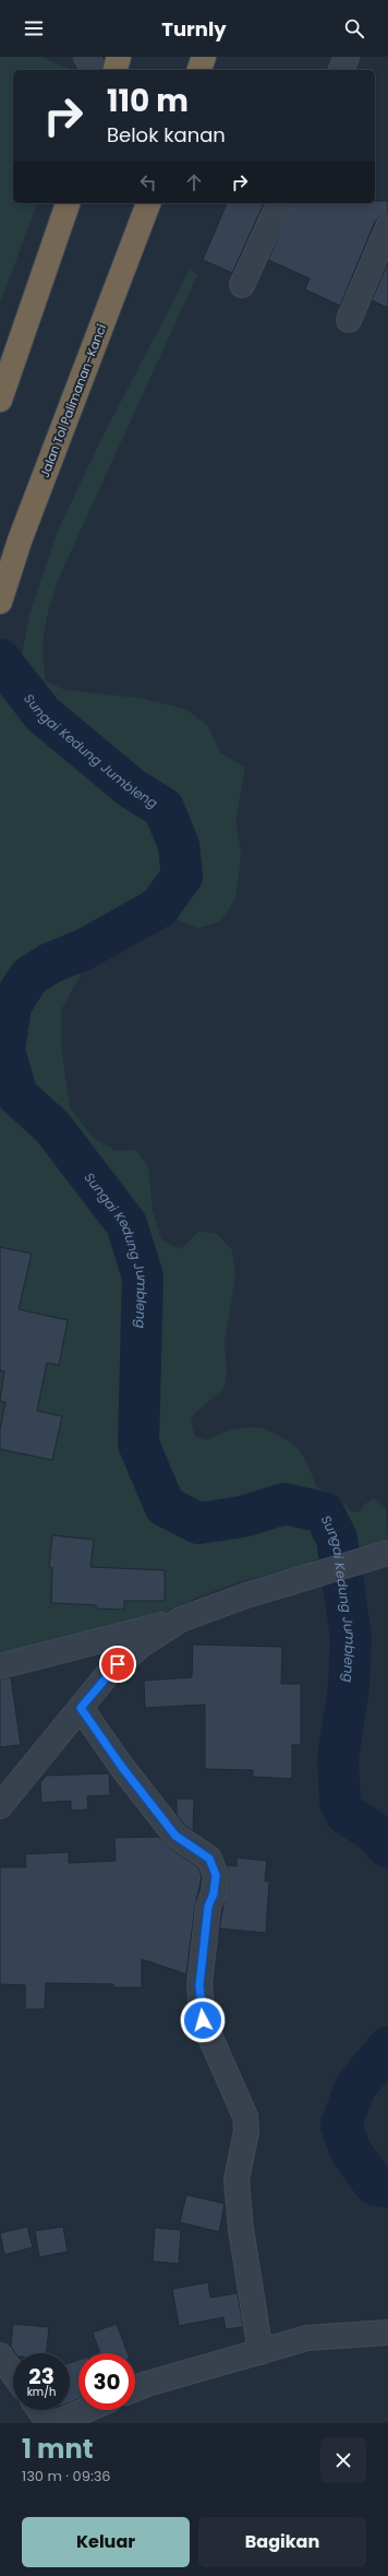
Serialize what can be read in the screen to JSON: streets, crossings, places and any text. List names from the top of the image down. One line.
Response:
{"streets":{"highway":["Jalan Tol Palimanan–Kanci"]},"water":["Sungai Kedung Jumbleng"],"page":{"header":"Turnly","turn":["110 m","Belok kanan"],"speed":"23 km/h","limit":"30","heading":["1 mnt","130 m · 09:36"],"buttons":["Keluar","Bagikan"]}}
